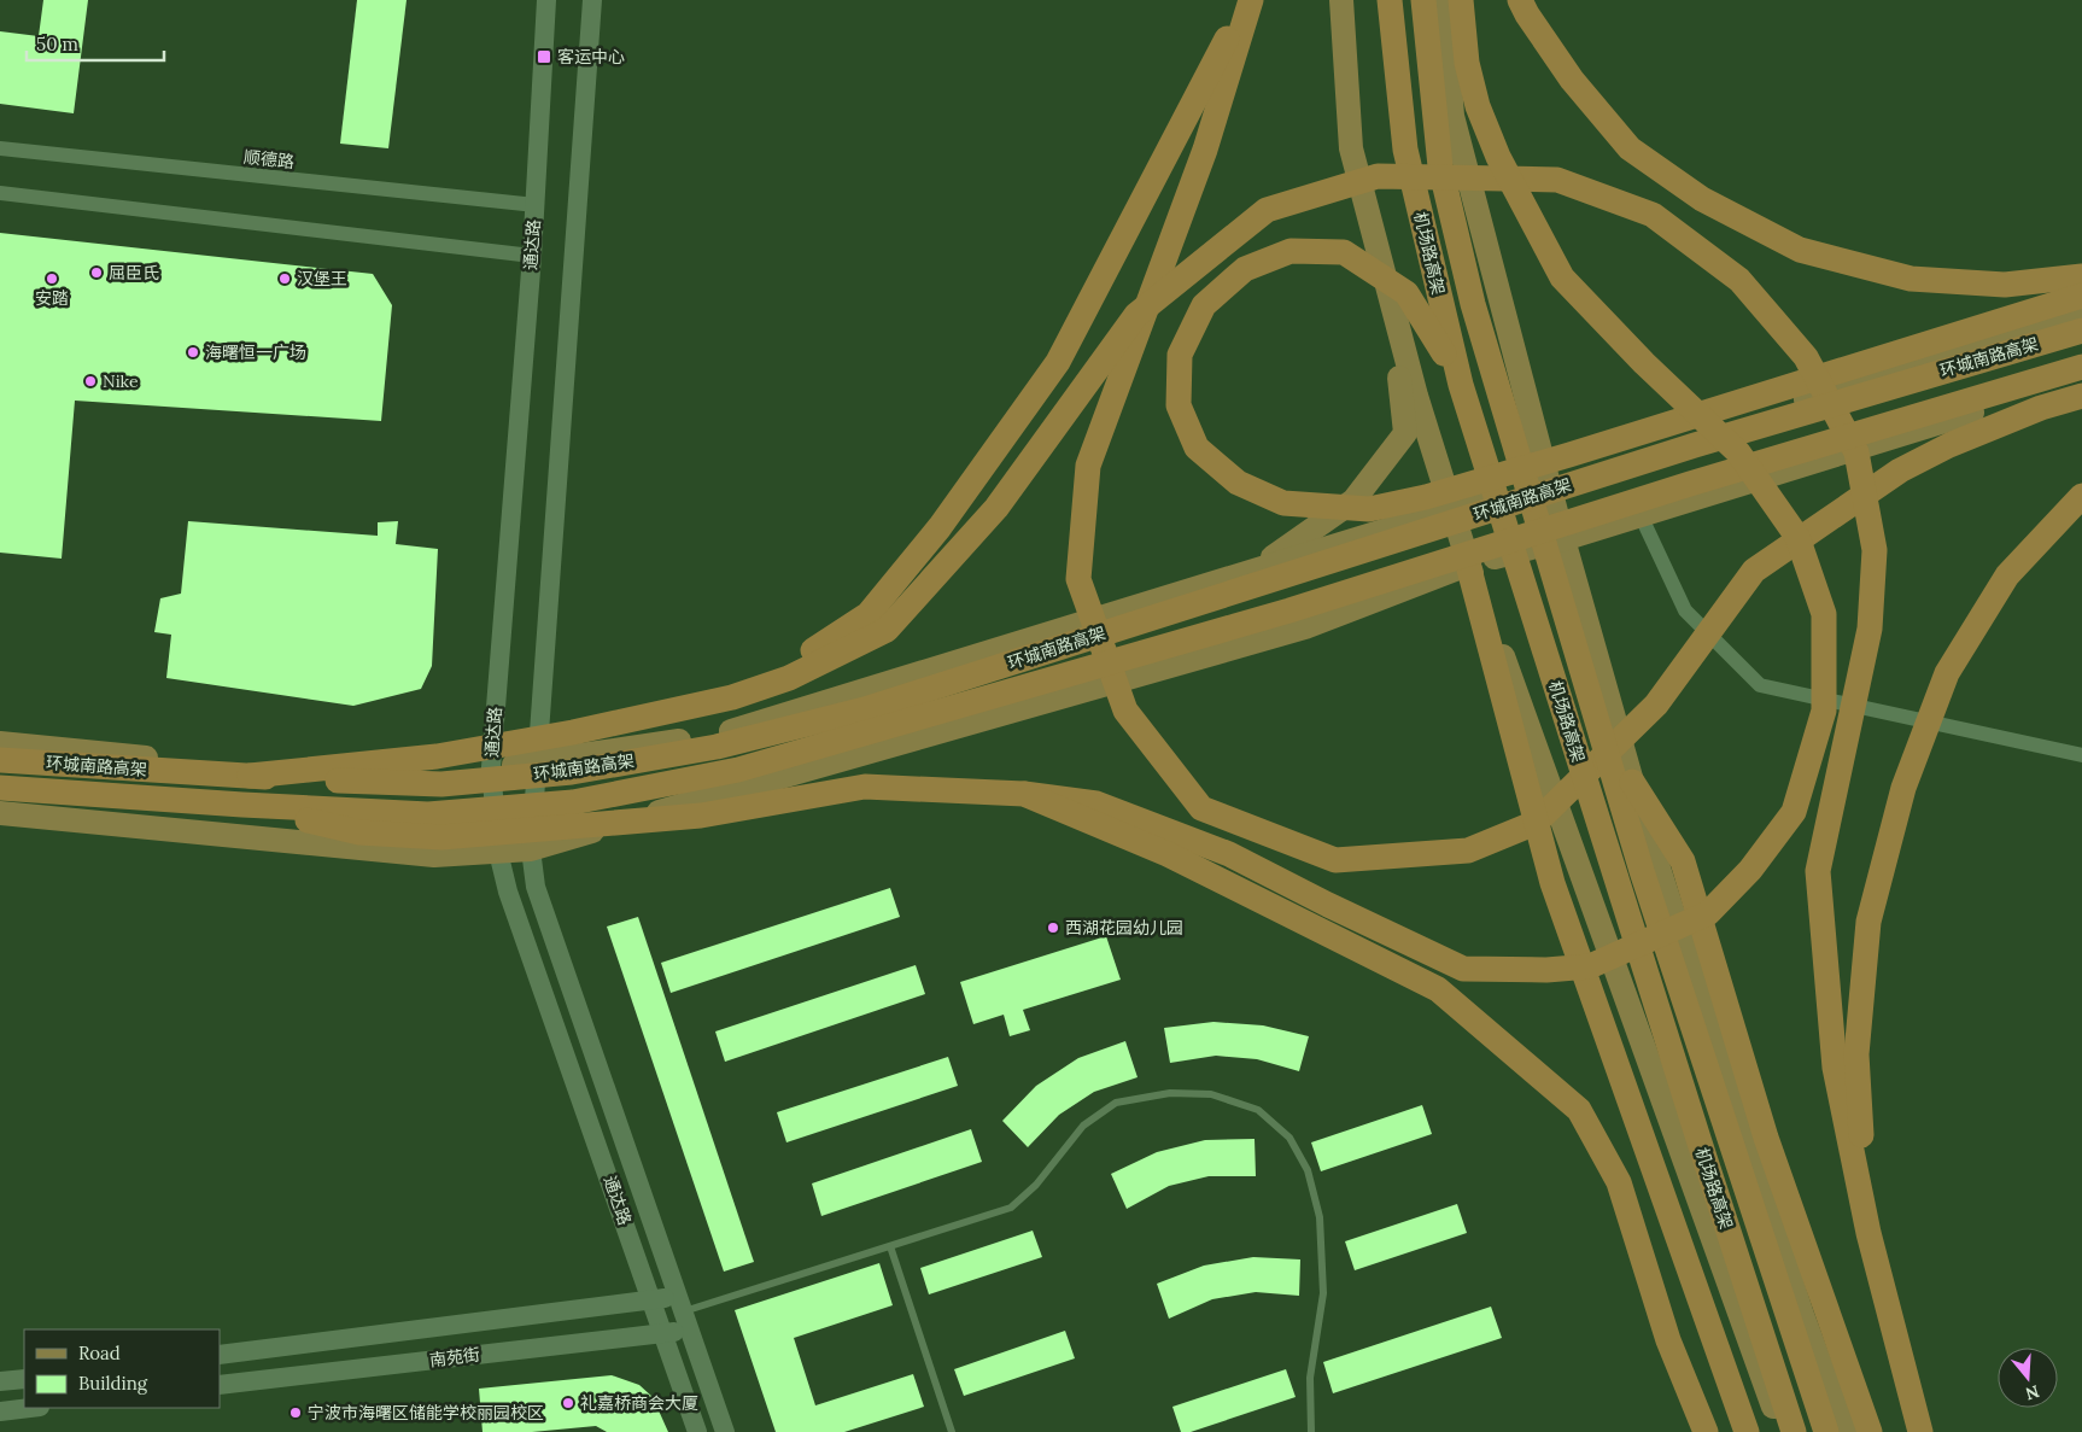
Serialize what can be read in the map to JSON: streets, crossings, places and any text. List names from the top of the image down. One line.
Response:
{"streets":{"highway":["机场路高架","环城南路高架"],"street":["顺德路","通达路","南苑街"]},"crossings":[["顺德路","通达路"],["通达路","南苑街"]],"places":{"transit":["客运中心"],"other":["屈臣氏","安踏","汉堡王","海曙恒一广场","Nike","西湖花园幼儿园","礼嘉桥商会大厦","宁波市海曙区储能学校丽园校区"]},"legend":["Road","Building"],"scale_bar":"50 m","north":"bottom"}
